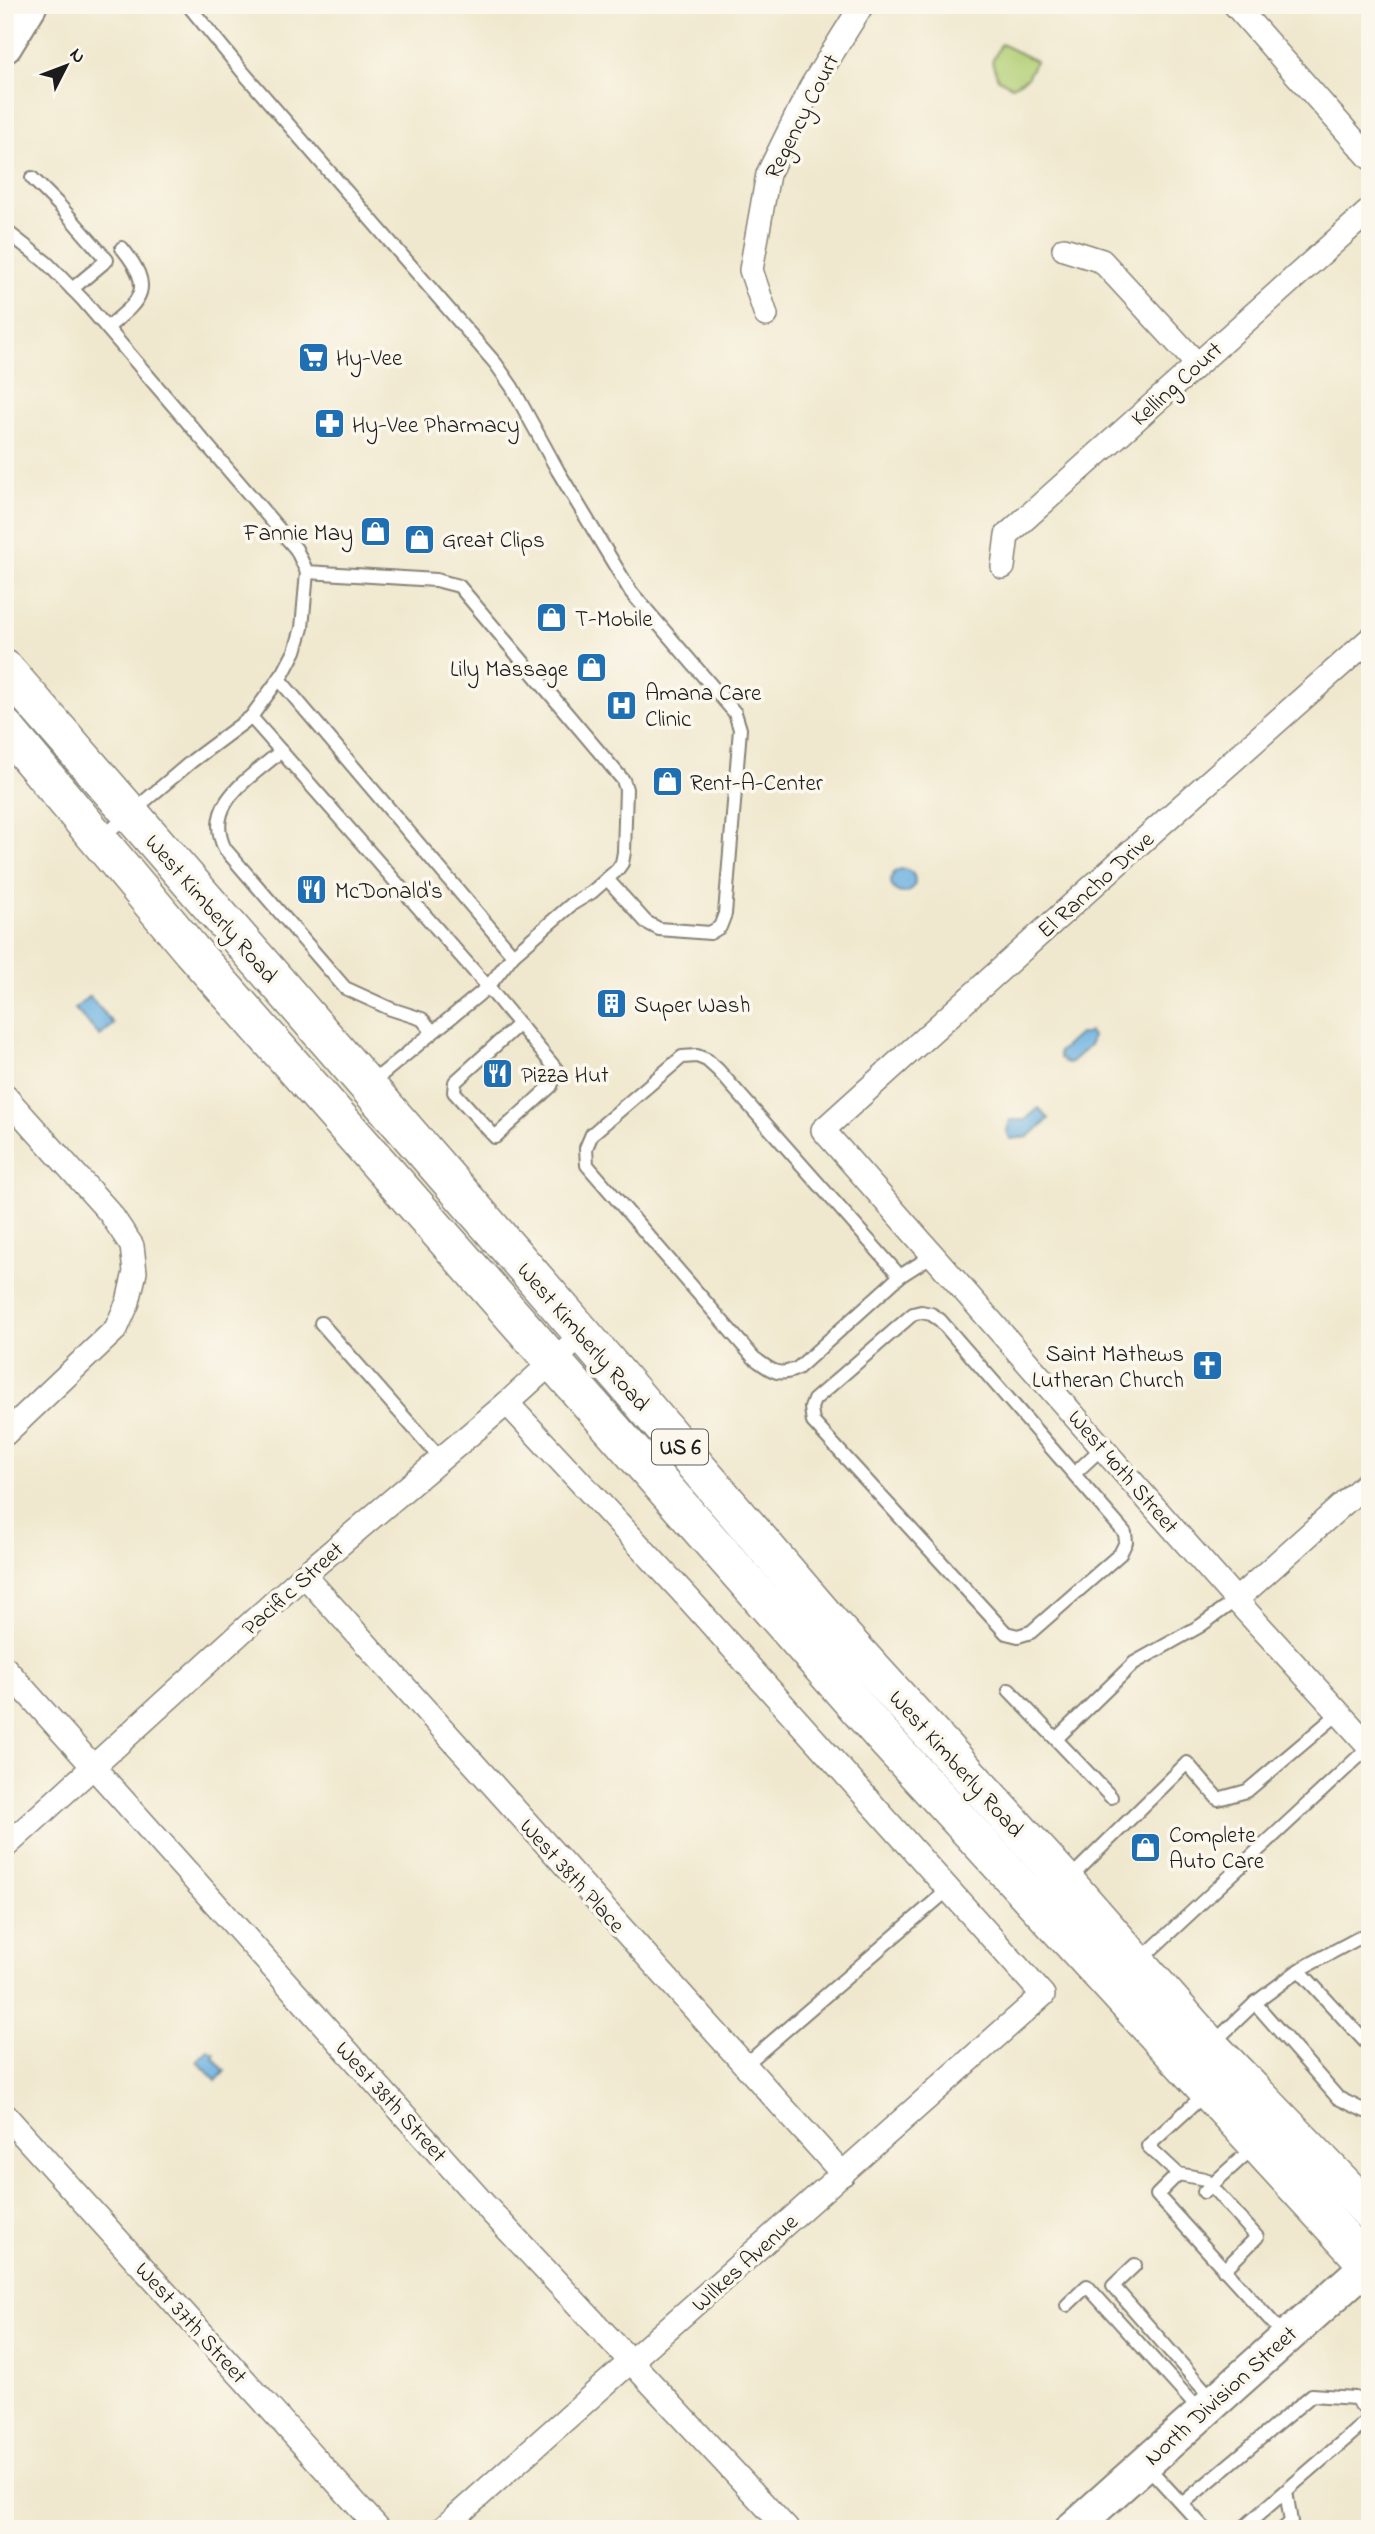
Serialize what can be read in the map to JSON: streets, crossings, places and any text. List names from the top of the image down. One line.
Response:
{"streets":{"main road":["West Kimberly Road","US 6","North Division Street"],"street":["Regency Court","Kelling Court","El Rancho Drive","West 40th Street","Pacific Street","West 38th Place","West 38th Street","Wilkes Avenue","West 37th Street"]},"crossings":[["El Rancho Drive","West 40th Street"],["West Kimberly Road","Pacific Street"],["West Kimberly Road","North Division Street"],["Pacific Street","West 38th Place"],["Pacific Street","West 38th Street"],["West 38th Place","Wilkes Avenue"],["West 38th Street","Wilkes Avenue"]],"places":{"supermarket":["Hy-Vee"],"pharmacy":["Hy-Vee Pharmacy"],"shop":["Fannie May","Great Clips","T-Mobile","Lily Massage","Rent-A-Center","Complete Auto Care"],"hospital":["Amana Care Clinic"],"restaurant":["McDonald's","Pizza Hut"],"building":["Super Wash"],"church":["Saint Mathews Lutheran Church"]},"north":"top right"}
